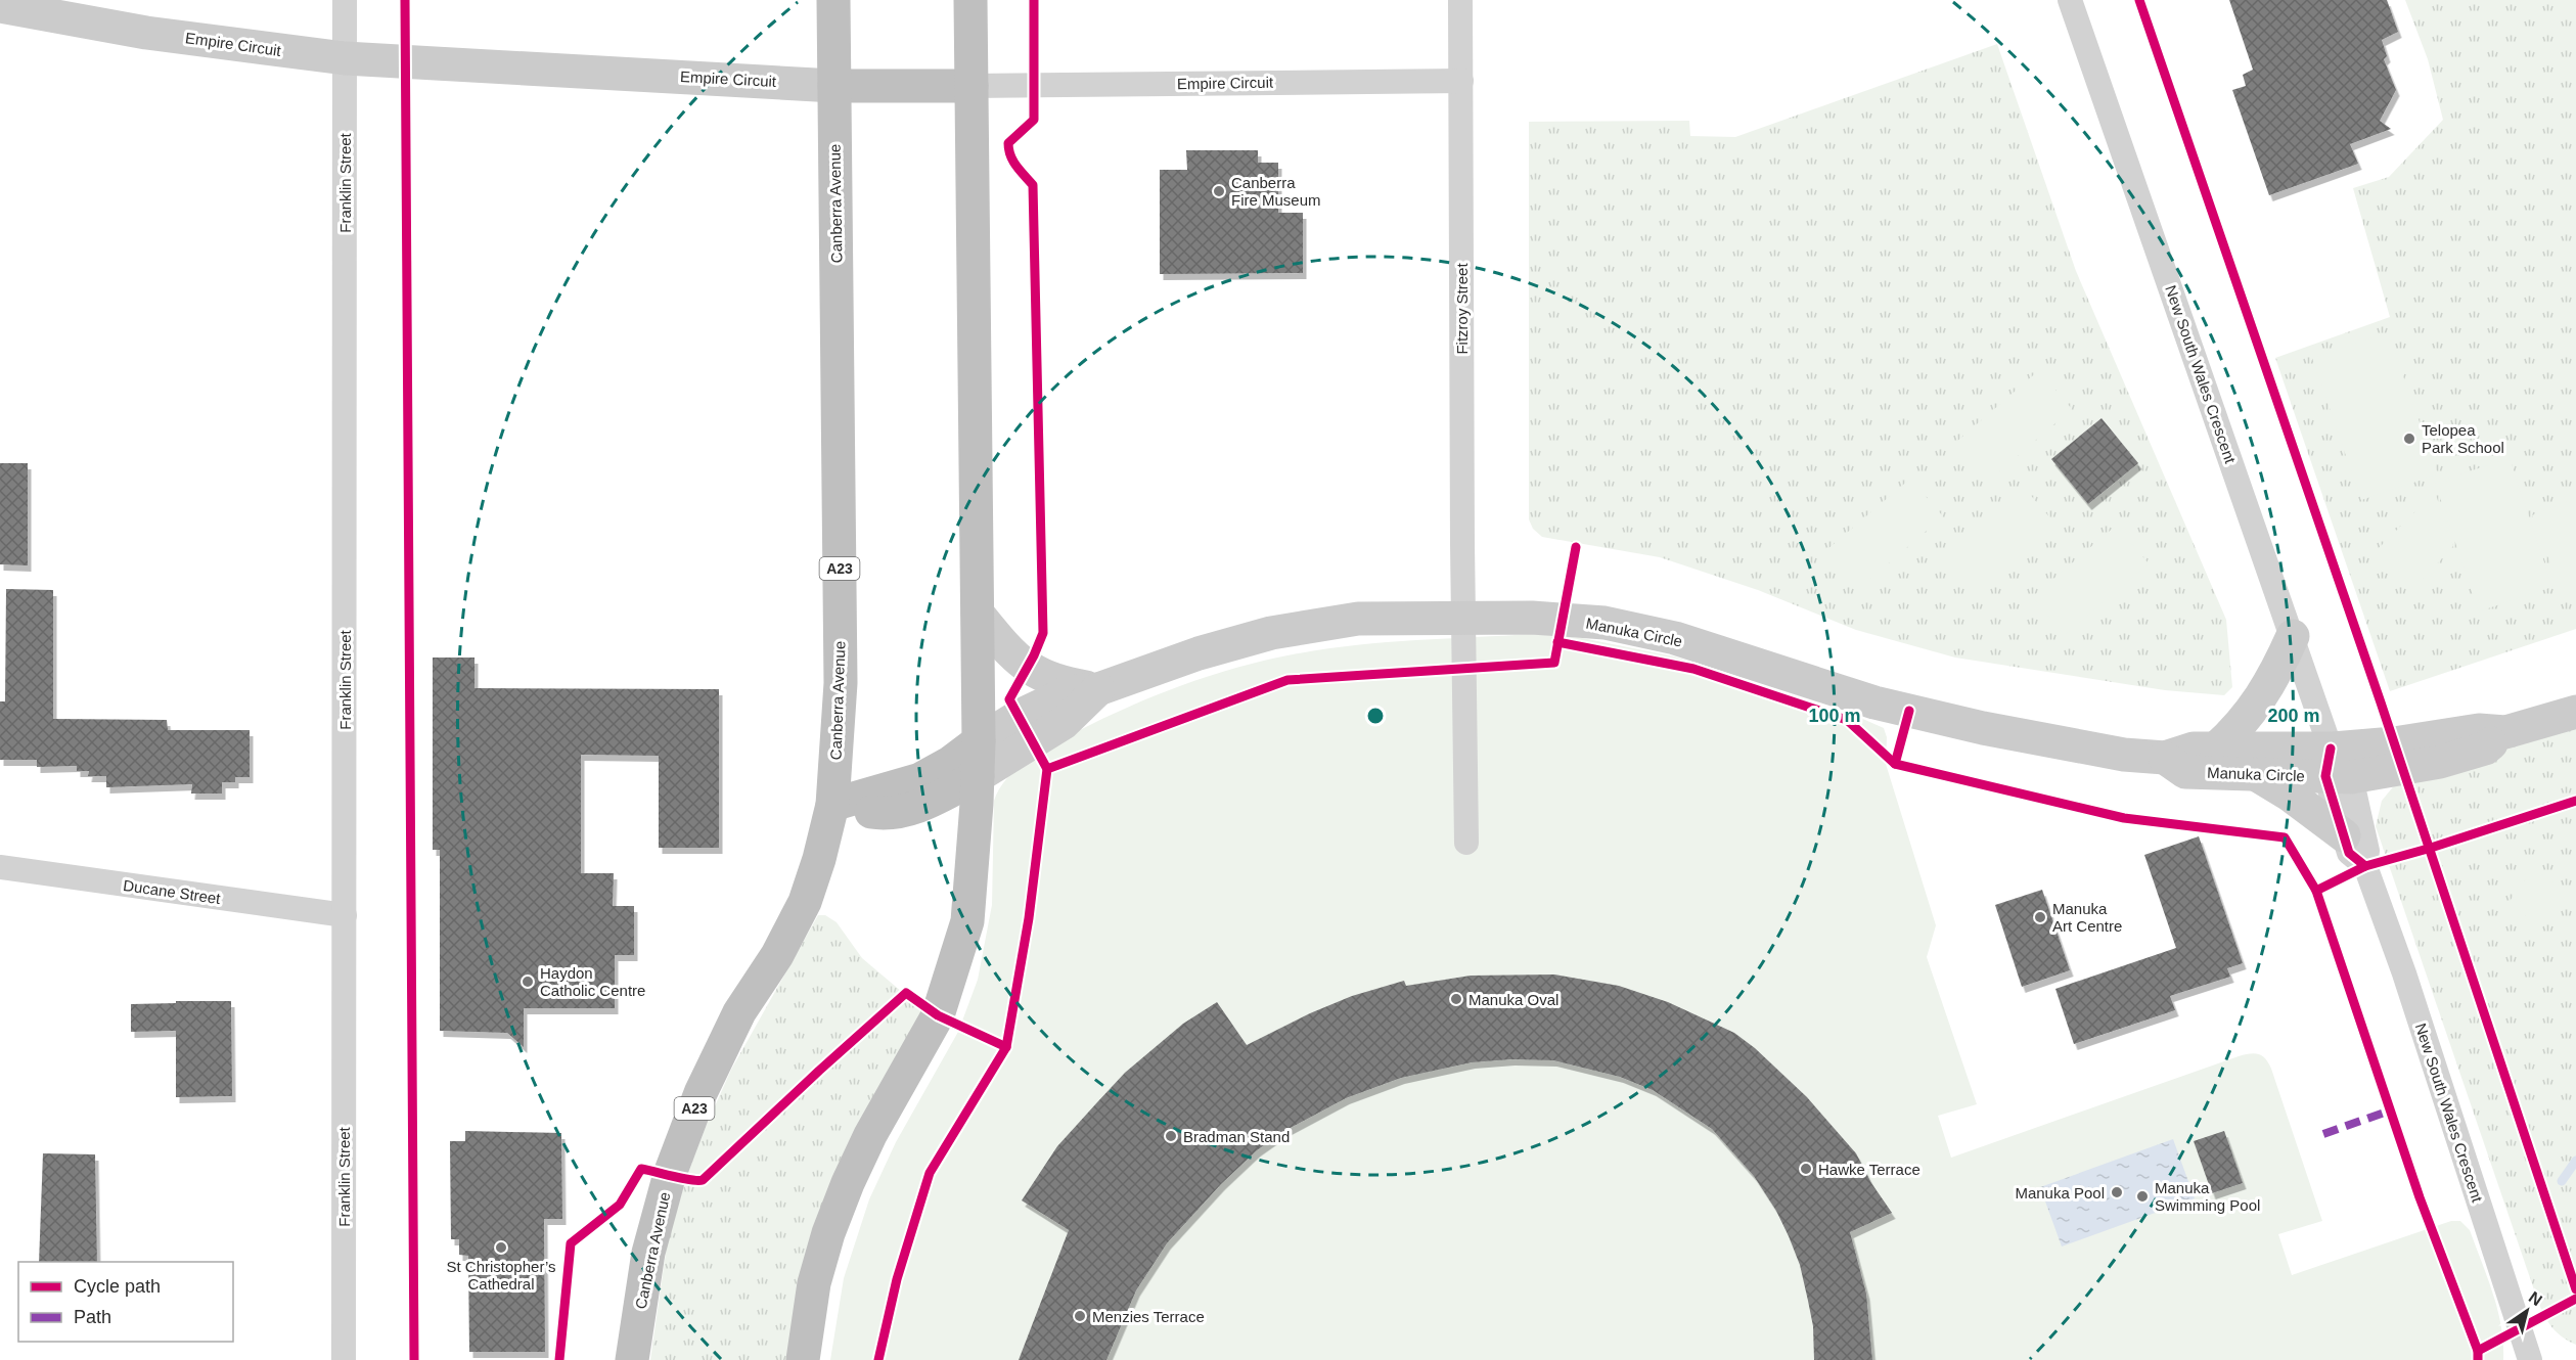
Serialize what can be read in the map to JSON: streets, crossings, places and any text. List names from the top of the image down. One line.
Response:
{"streets":{"highway":["Empire Circuit","Canberra Avenue","A23"],"street":["Franklin Street","Fitzroy Street","New South Wales Crescent","Manuka Circle","Ducane Street"]},"crossings":[["Empire Circuit","Franklin Street"],["Empire Circuit","Canberra Avenue"],["Empire Circuit","Fitzroy Street"],["Franklin Street","Ducane Street"],["Fitzroy Street","Manuka Circle"],["New South Wales Crescent","Manuka Circle"]],"places":["Canberra Fire Museum","Telopea Park School","Manuka Art Centre","Haydon Catholic Centre","Manuka Oval","Bradman Stand","Hawke Terrace","Manuka Pool","Manuka Swimming Pool","St Christopher’s Cathedral","Menzies Terrace"],"legend":["Cycle path","Path"],"north":"top right","rings":["100 m","200 m"]}
